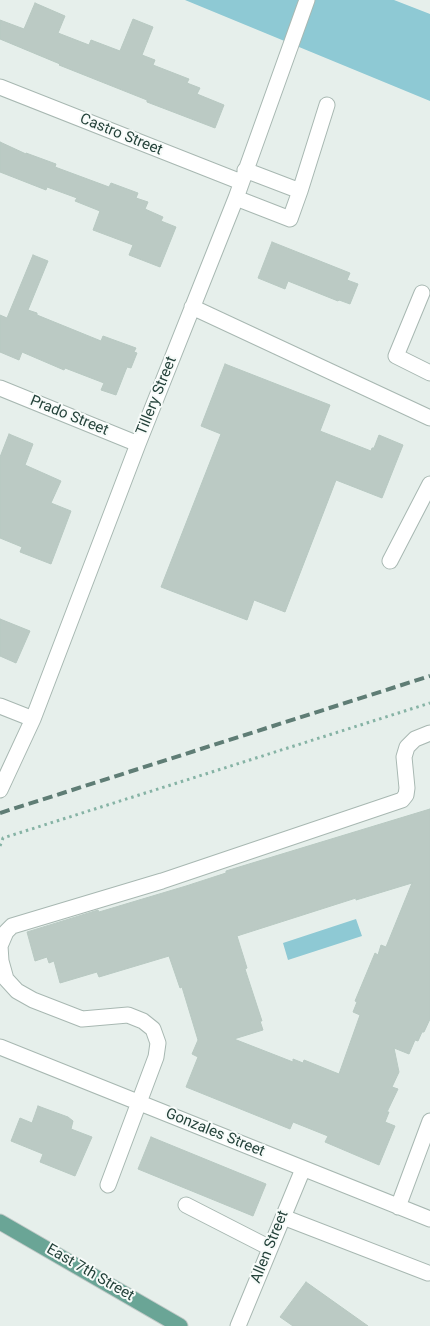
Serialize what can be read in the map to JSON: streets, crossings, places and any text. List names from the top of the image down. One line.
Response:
{"streets":{"main road":["East 7th Street"],"street":["Castro Street","Tillery Street","Prado Street","Gonzales Street","Allen Street"]},"crossings":[["Castro Street","Tillery Street"],["Tillery Street","Prado Street"],["Gonzales Street","Allen Street"]]}
